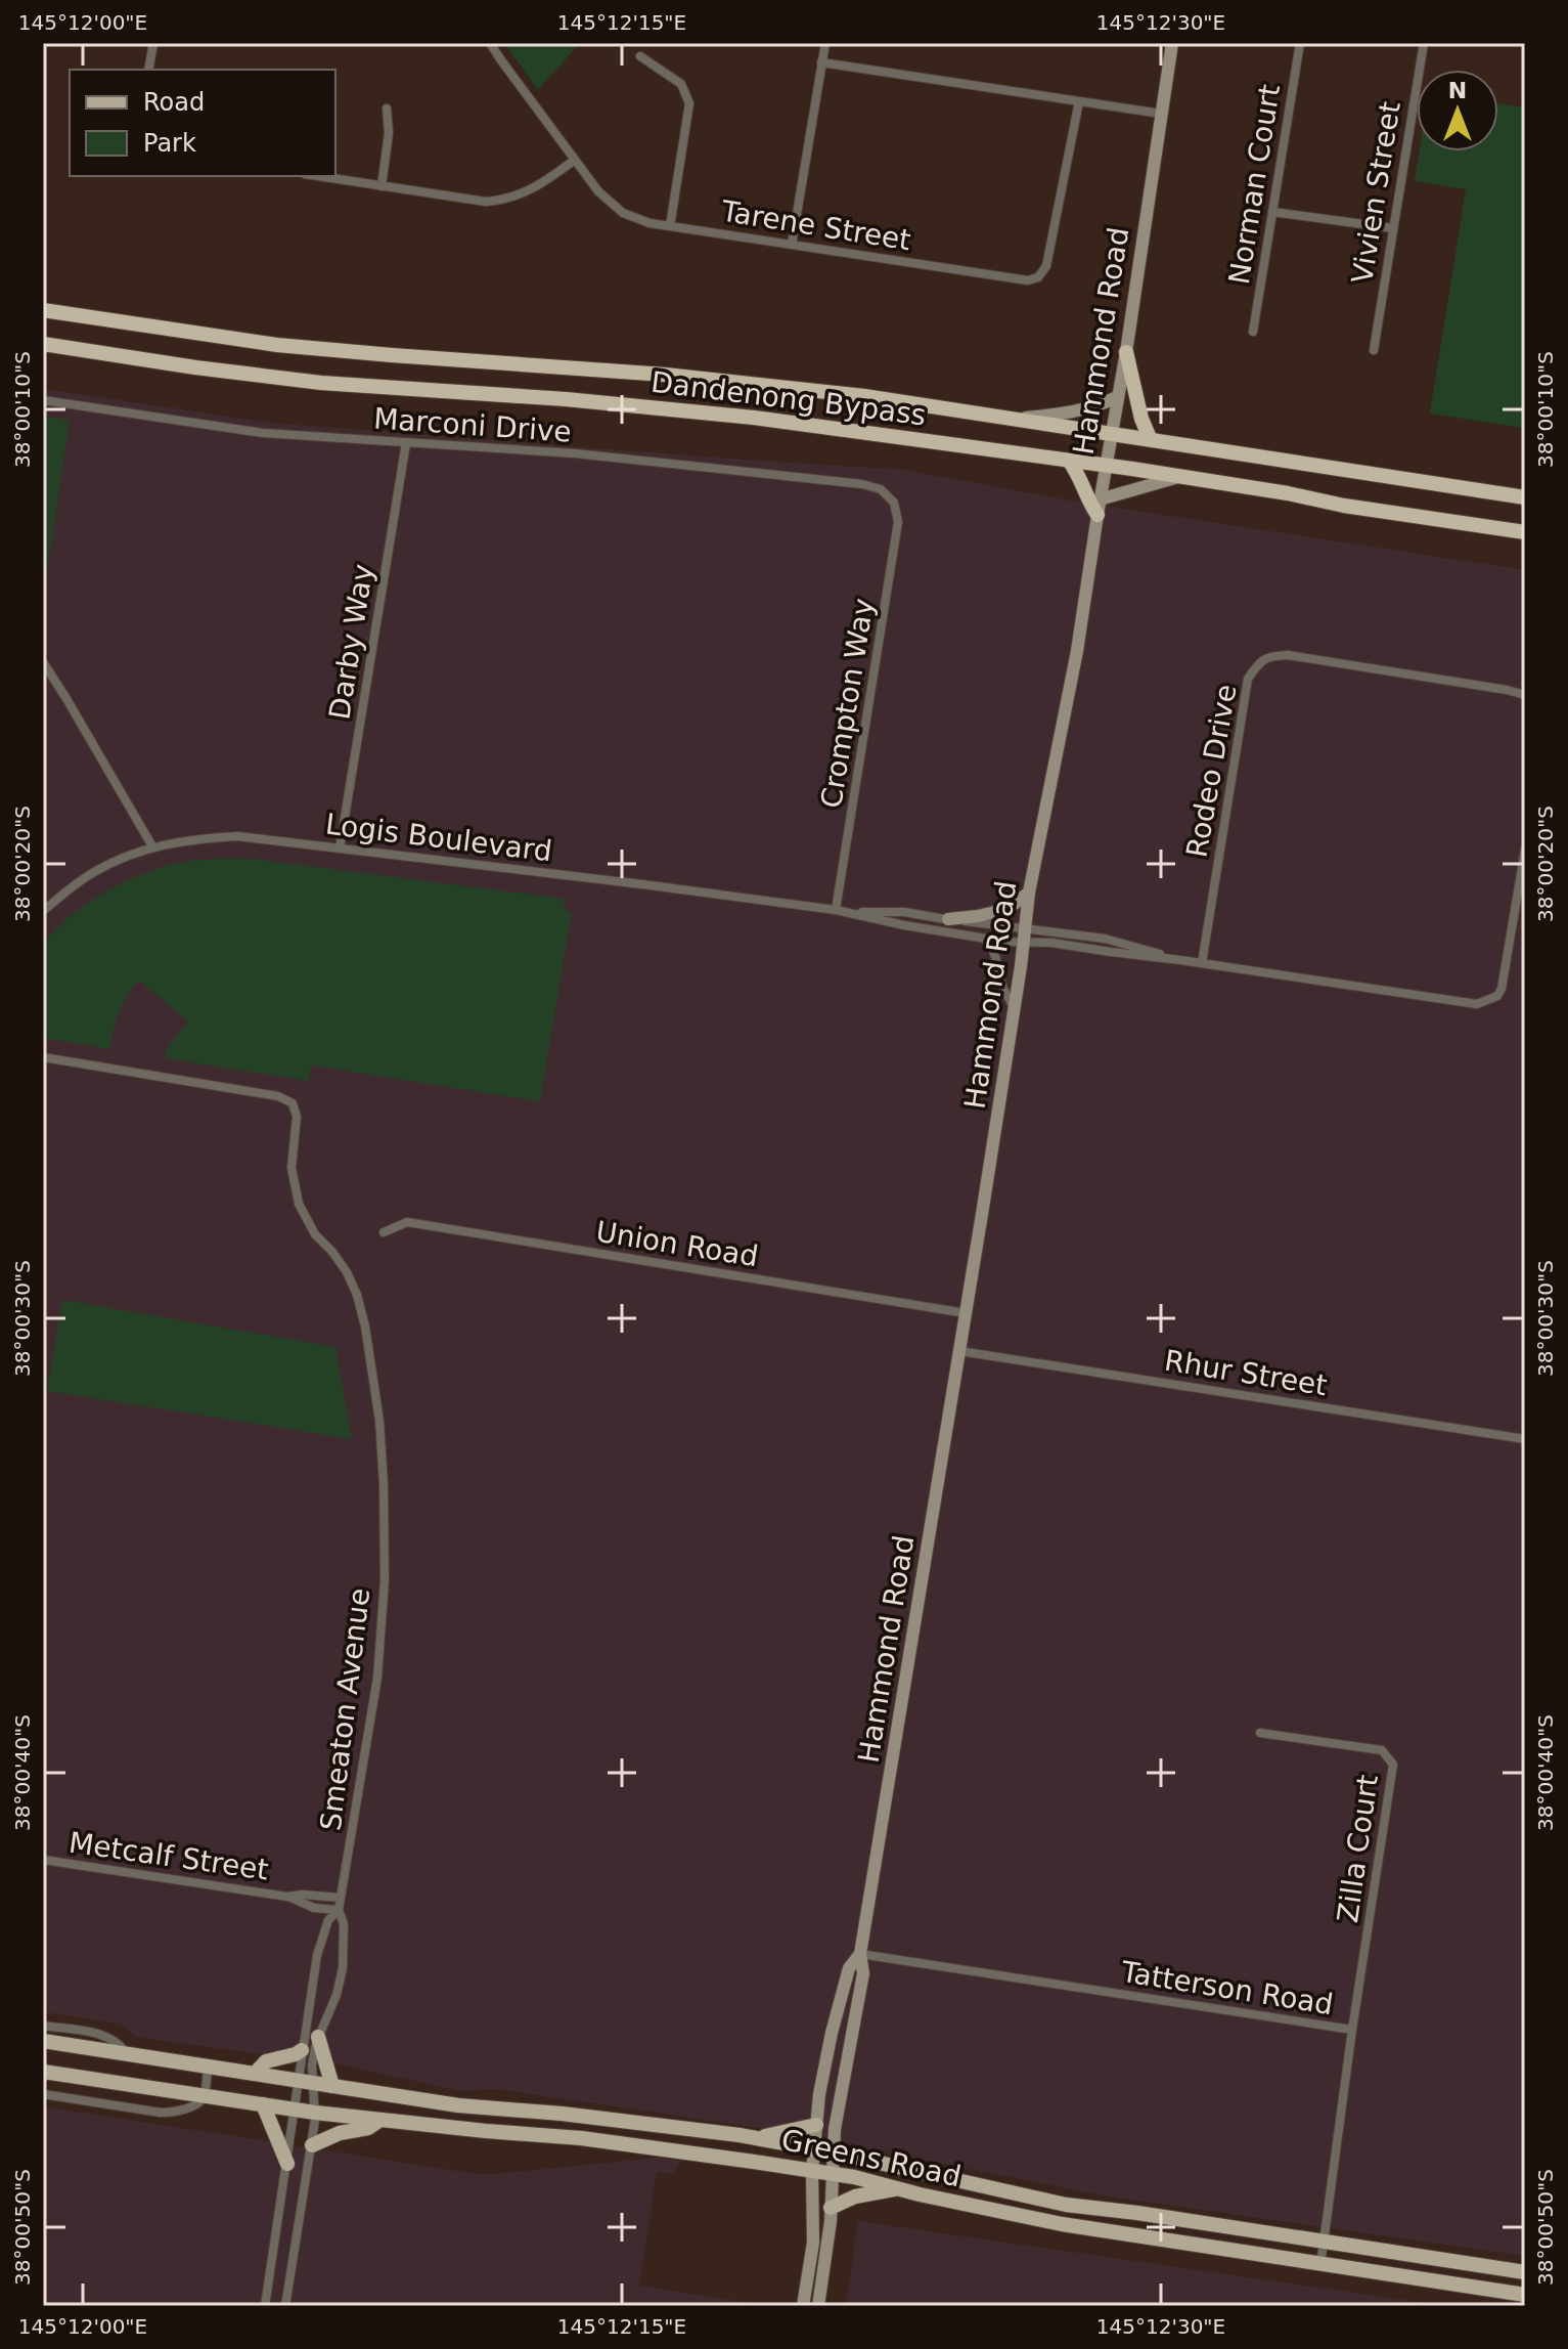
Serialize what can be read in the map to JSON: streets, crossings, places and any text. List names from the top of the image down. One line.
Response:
{"streets":{"highway":["Dandenong Bypass"],"main road":["Hammond Road","Greens Road"],"street":["Norman Court","Vivien Street","Tarene Street","Marconi Drive","Darby Way","Crompton Way","Rodeo Drive","Logis Boulevard","Union Road","Rhur Street","Smeaton Avenue","Zilla Court","Metcalf Street","Tatterson Road"]},"crossings":[["Hammond Road","Dandenong Bypass"],["Hammond Road","Logis Boulevard"],["Hammond Road","Union Road"],["Hammond Road","Rhur Street"],["Hammond Road","Tatterson Road"],["Hammond Road","Greens Road"],["Marconi Drive","Darby Way"],["Marconi Drive","Crompton Way"],["Darby Way","Logis Boulevard"],["Crompton Way","Logis Boulevard"],["Smeaton Avenue","Metcalf Street"],["Smeaton Avenue","Greens Road"],["Zilla Court","Tatterson Road"],["Tatterson Road","Greens Road"]],"legend":["Road","Park"],"north":"top","coordinates":["145°12'00\"E","145°12'15\"E","145°12'30\"E","38°00'10\"S","38°00'20\"S","38°00'30\"S","38°00'40\"S","38°00'50\"S"]}
